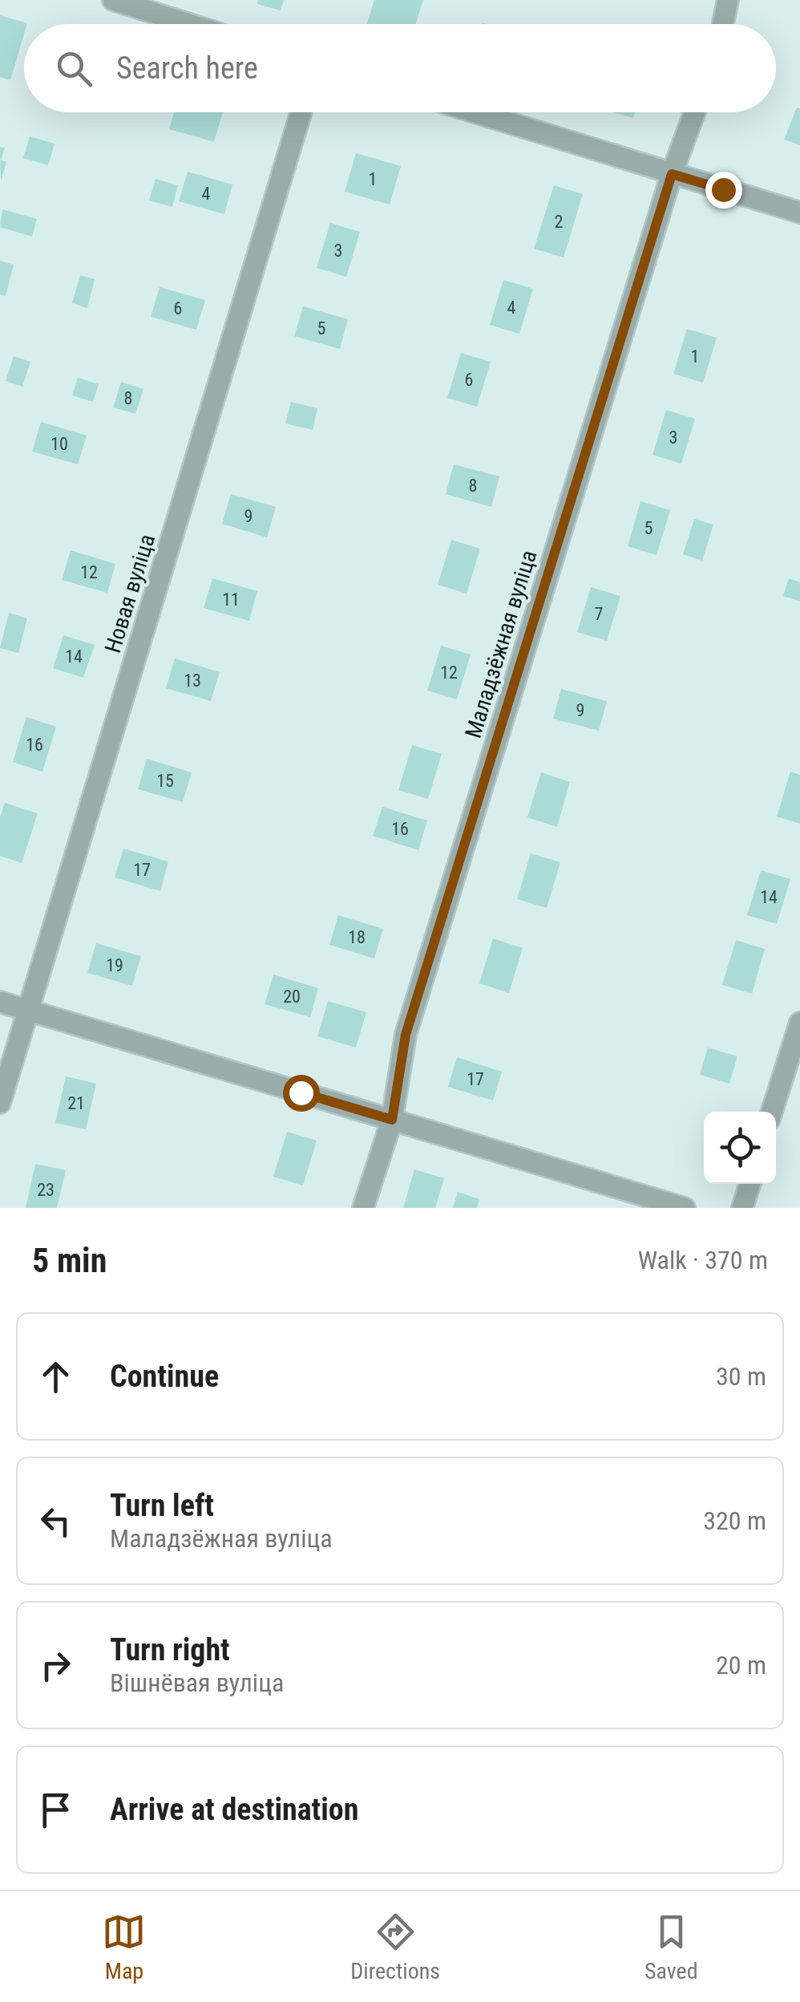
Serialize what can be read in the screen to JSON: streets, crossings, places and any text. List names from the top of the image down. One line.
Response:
{"streets":{"street":["Новая вуліца","Маладзёжная вуліца"]},"house_numbers":["1","4","2","3","4","6","5","1","6","8","3","10","8","9","5","12","11","7","14","12","13","9","16","15","16","17","14","18","19","20","17","21","23"],"page":{"search":"Search here","heading":["5 min","Walk · 370 m"],"list":[["Continue","30 m"],["Turn left","Маладзёжная вуліца","320 m"],["Turn right","Вішнёвая вуліца","20 m"],"Arrive at destination"],"nav":["Map","Directions","Saved"]}}
